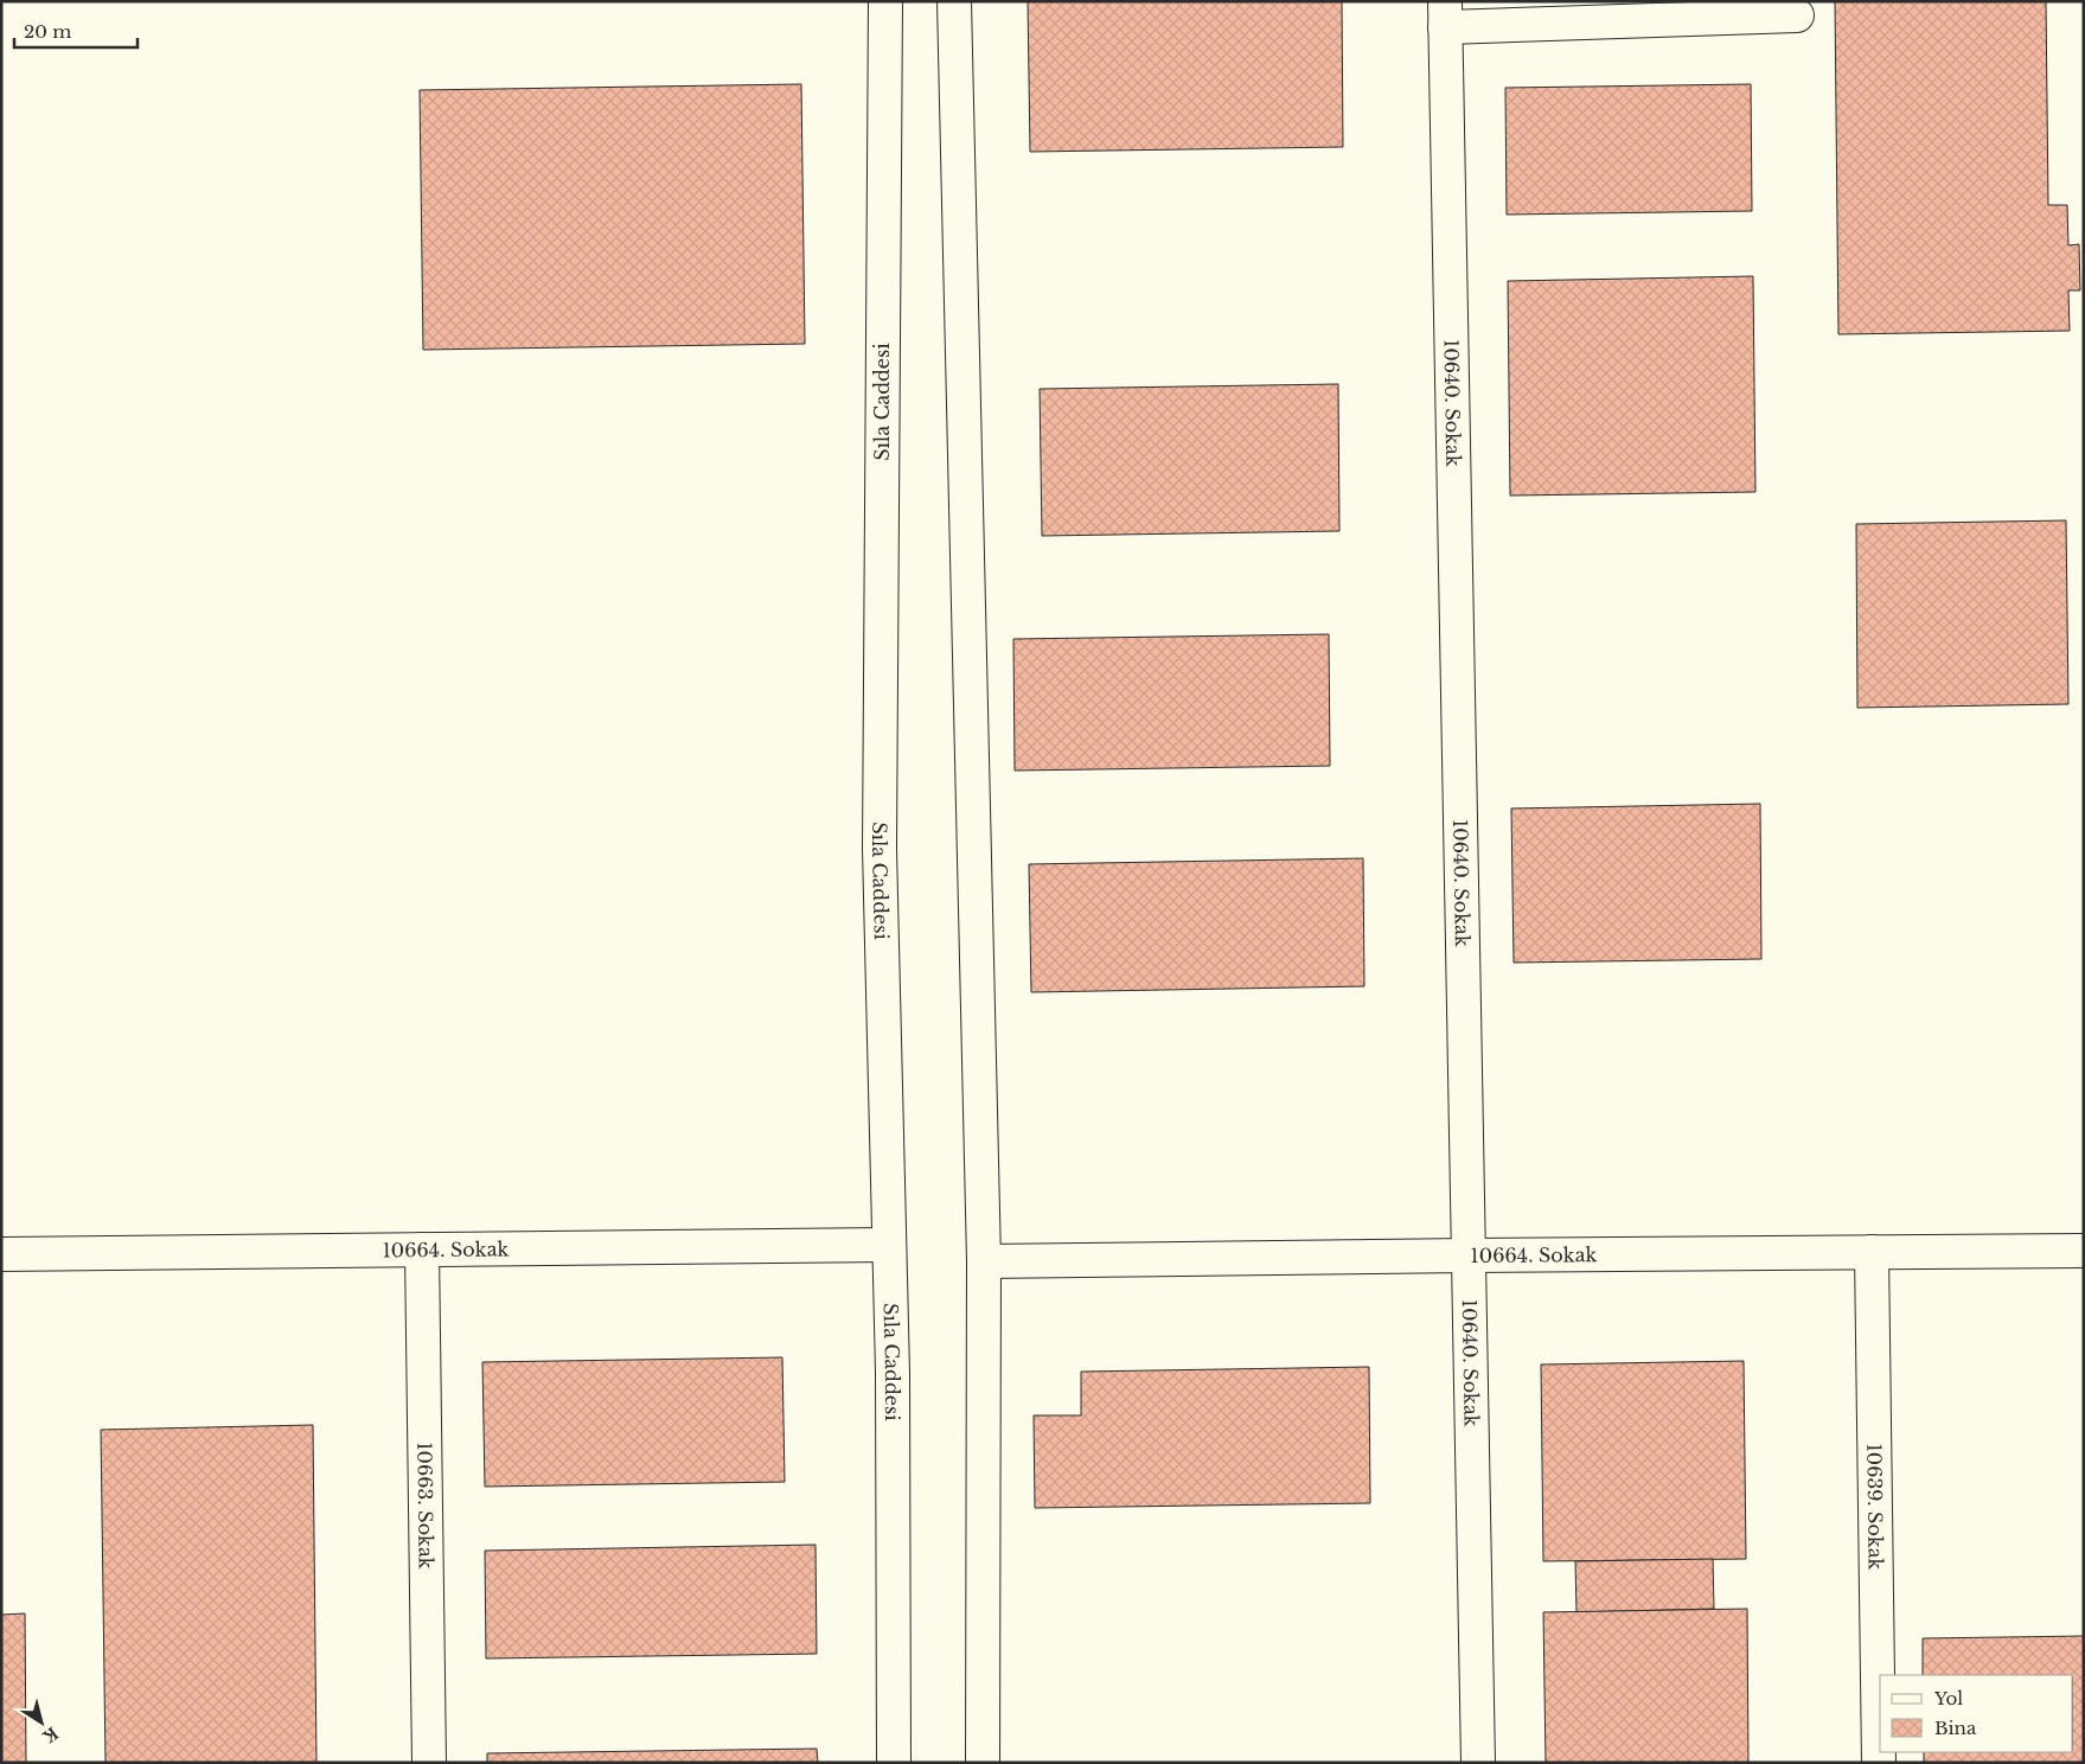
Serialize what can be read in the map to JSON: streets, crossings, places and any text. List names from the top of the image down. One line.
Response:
{"streets":{"street":["Sıla Caddesi","10640. Sokak","10664. Sokak","10663. Sokak","10639. Sokak"]},"crossings":[["Sıla Caddesi","10664. Sokak"],["10640. Sokak","10664. Sokak"],["10664. Sokak","10663. Sokak"],["10664. Sokak","10639. Sokak"]],"legend":["Yol","Bina"],"scale_bar":"20 m","north":"bottom right"}
